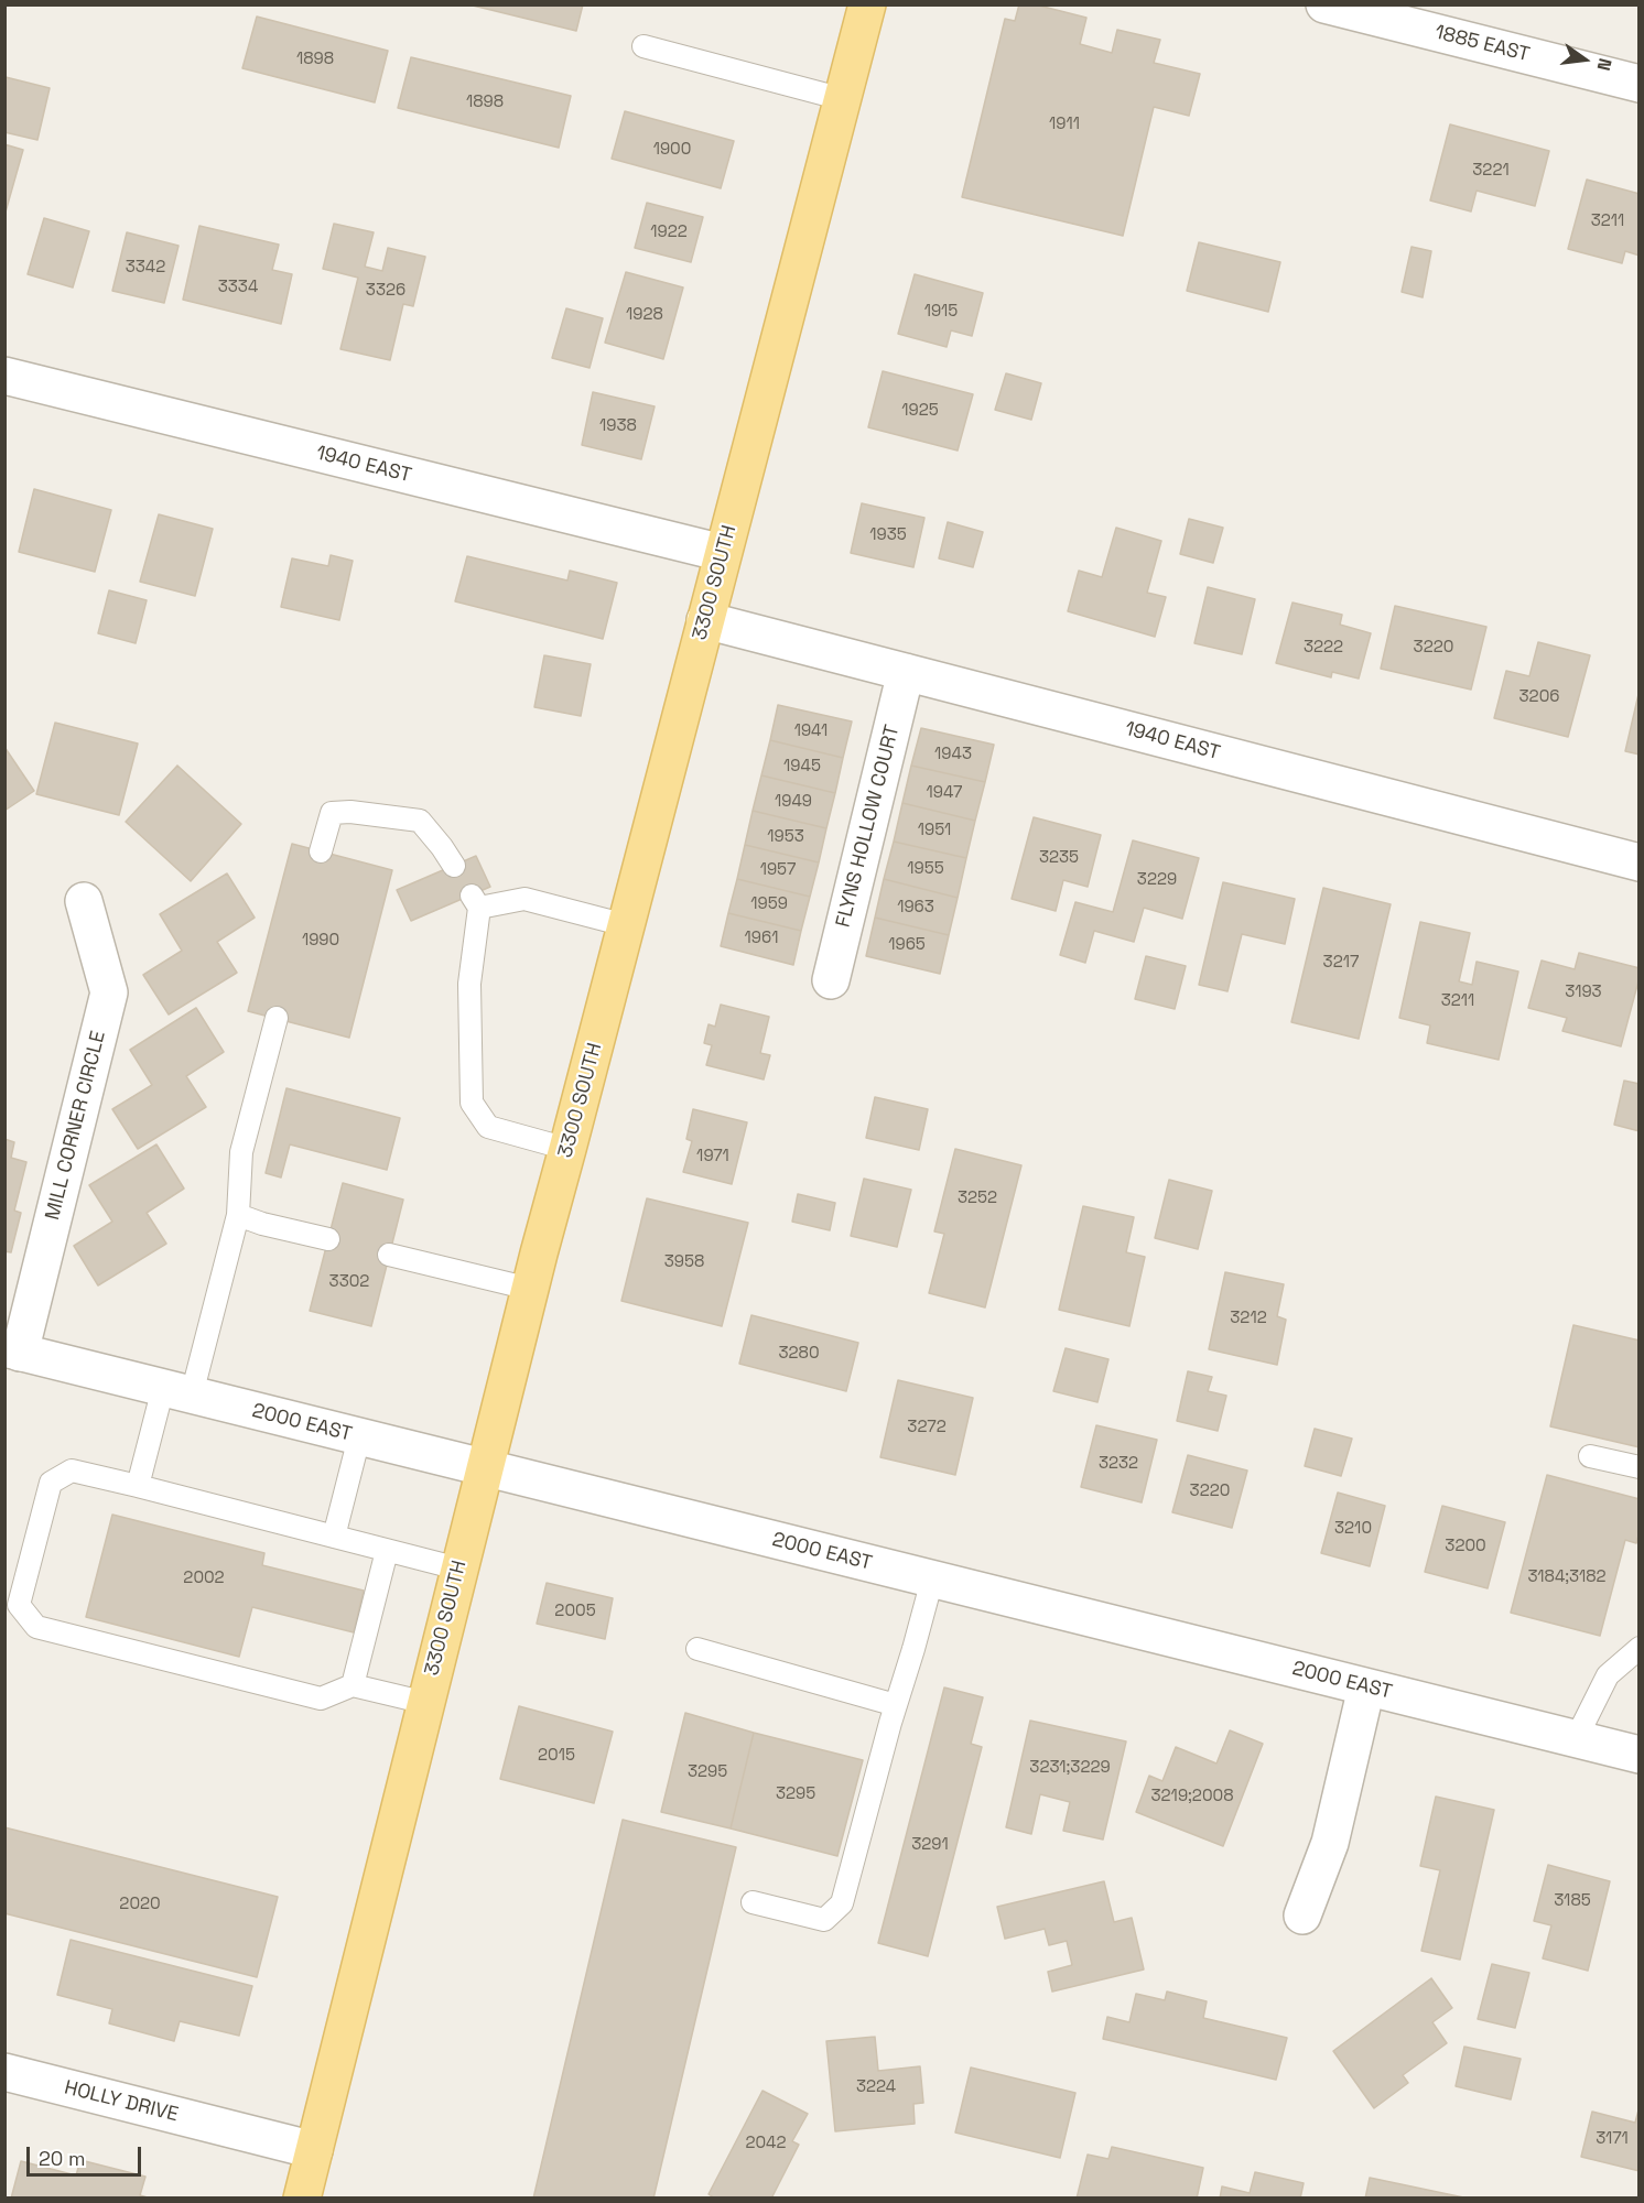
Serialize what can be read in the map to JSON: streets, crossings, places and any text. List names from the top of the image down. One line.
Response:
{"streets":{"main road":["3300 SOUTH"],"street":["1885 EAST","1940 EAST","FLYNS HOLLOW COURT","MILL CORNER CIRCLE","2000 EAST","HOLLY DRIVE"]},"crossings":[["1940 EAST","3300 SOUTH"],["1940 EAST","FLYNS HOLLOW COURT"],["3300 SOUTH","2000 EAST"],["3300 SOUTH","HOLLY DRIVE"],["MILL CORNER CIRCLE","2000 EAST"]],"house_numbers":["1898","1898","1911","1900","3221","3211","1922","3342","3334","3326","1915","1928","1925","1938","1935","3222","3220","3206","1941","1943","1945","1947","1949","1951","1953","3235","1955","1957","3229","1959","1963","1961","1990","1965","3217","3193","3211","1971","3252","3958","3302","3212","3280","3272","3232","3220","3210","3200","3184;3182","2002","2005","2015","3231;3229","3295","3295","3219;2008","3291","3185","2020","3224","3171","2042"],"scale_bar":"20 m","north":"right"}
